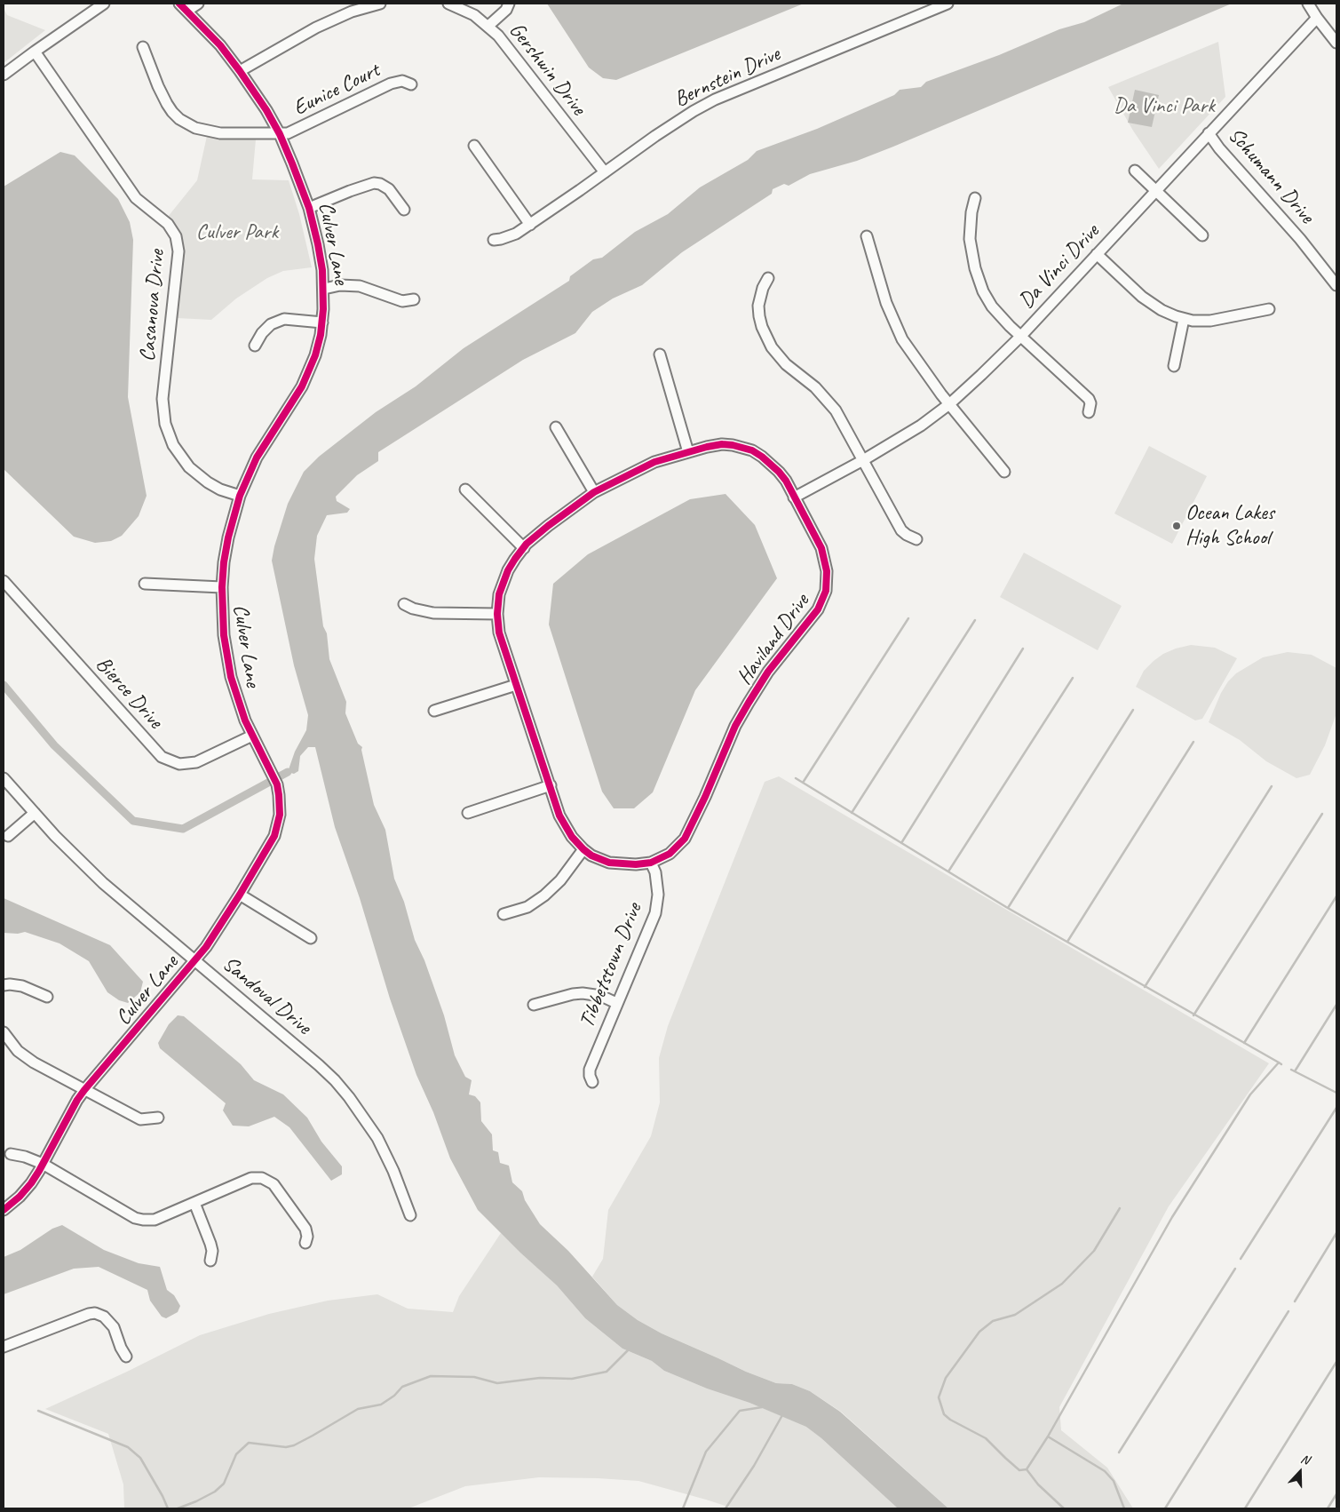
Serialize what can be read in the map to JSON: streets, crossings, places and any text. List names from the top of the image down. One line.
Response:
{"streets":{"street":["Gershwin Drive","Bernstein Drive","Eunice Court","Schumann Drive","Culver Lane","Da Vinci Drive","Casanova Drive","Haviland Drive","Bierce Drive","Tibbetstown Drive","Sandoval Drive"]},"crossings":[["Gershwin Drive","Bernstein Drive"],["Eunice Court","Culver Lane"],["Schumann Drive","Da Vinci Drive"],["Culver Lane","Casanova Drive"],["Culver Lane","Bierce Drive"],["Culver Lane","Sandoval Drive"],["Da Vinci Drive","Haviland Drive"],["Haviland Drive","Tibbetstown Drive"]],"parks":["Da Vinci Park","Culver Park"],"places":["Ocean Lakes High School"],"north":"top"}
